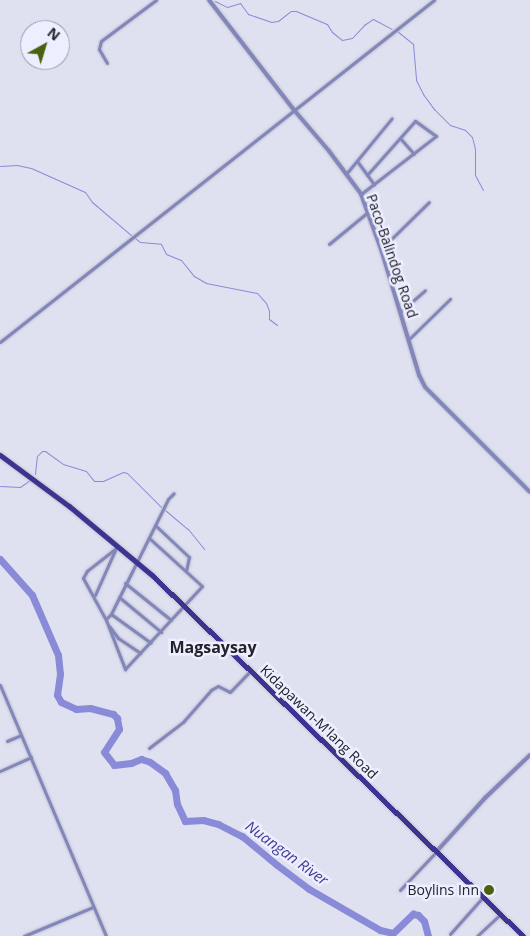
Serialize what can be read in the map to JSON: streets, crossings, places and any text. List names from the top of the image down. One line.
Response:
{"streets":{"main road":["Kidapawan-M'lang Road"],"street":["Paco-Balindog Road"]},"districts":["Magsaysay"],"water":["Nuangan River"],"places":["Boylins Inn"],"north":"top right"}
